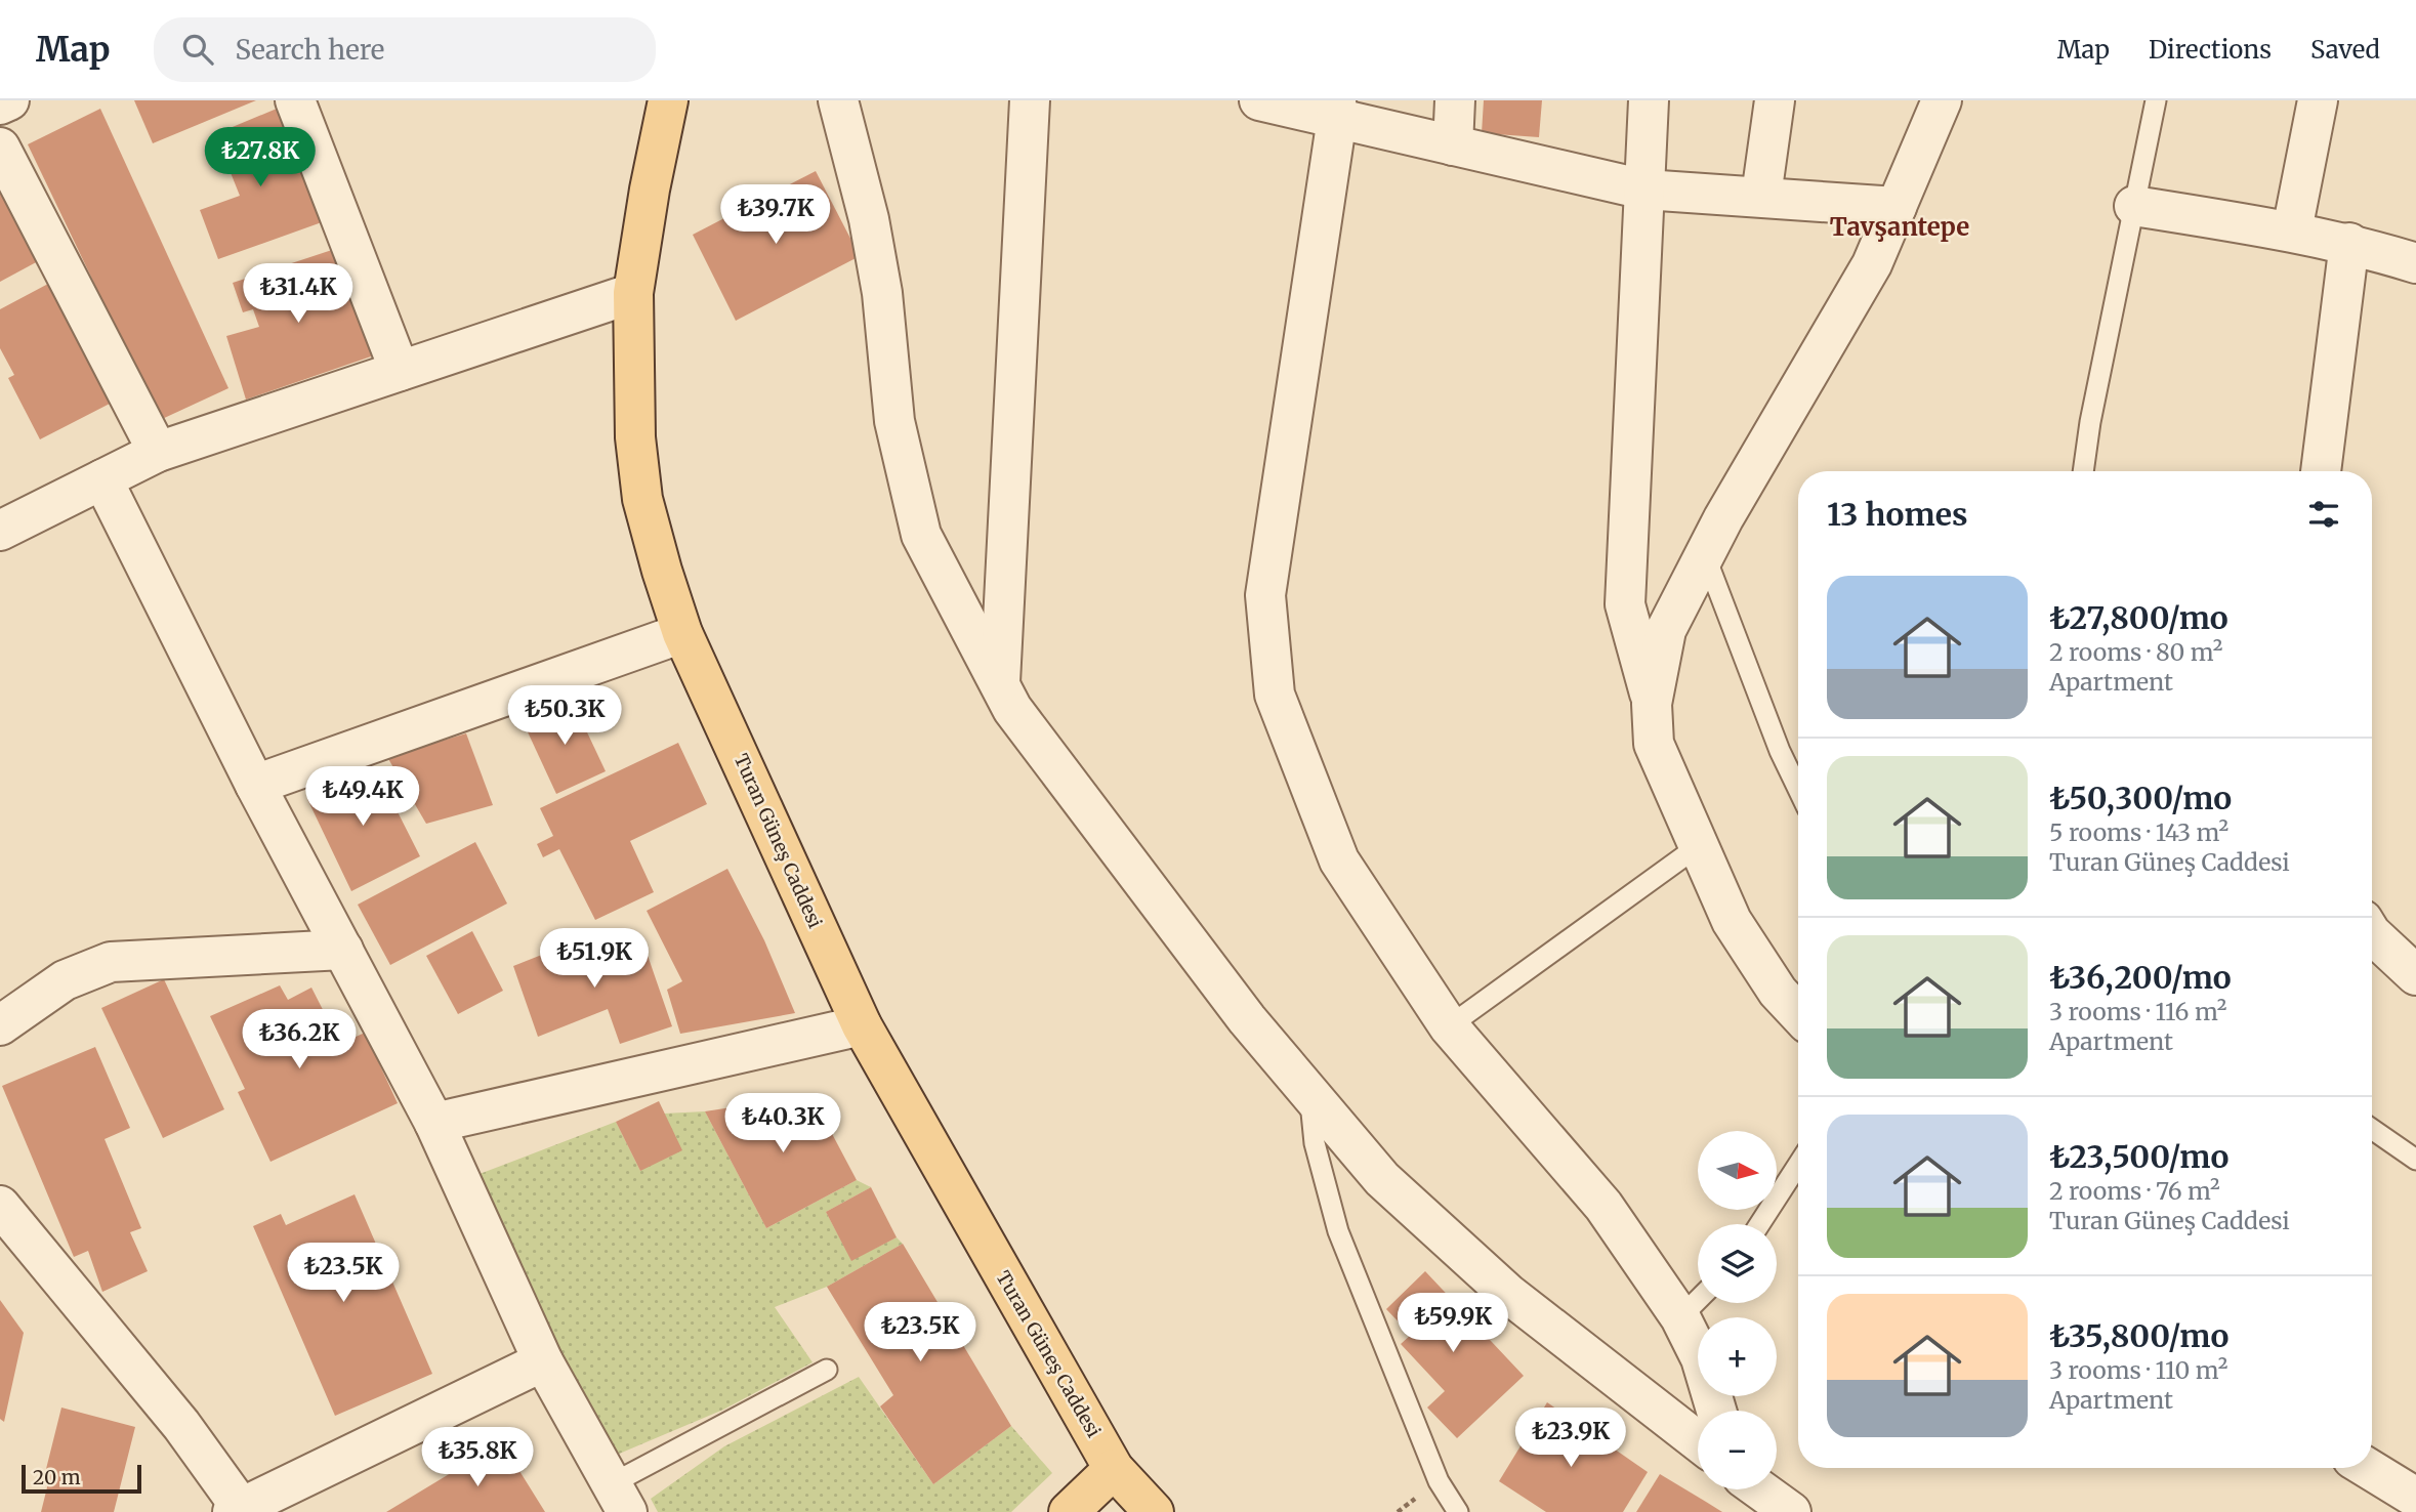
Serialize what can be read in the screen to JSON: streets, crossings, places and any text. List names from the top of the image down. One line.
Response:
{"streets":{"main road":["Turan Güneş Caddesi"]},"districts":["Tavşantepe"],"scale_bar":"20 m","north":"right","page":{"header":"Map","search":"Search here","nav":["Map","Directions","Saved"],"price":["₺27.8K","₺39.7K","₺31.4K","₺50.3K","₺49.4K","₺51.9K","₺36.2K","₺40.3K","₺23.5K","₺59.9K","₺23.5K","₺23.9K","₺35.8K"],"heading":"13 homes","list":[{"name":"₺27,800/mo","note":"2 rooms · 80 m² · Apartment"},{"name":"₺50,300/mo","note":"5 rooms · 143 m² · Turan Güneş Caddesi"},{"name":"₺36,200/mo","note":"3 rooms · 116 m² · Apartment"},{"name":"₺23,500/mo","note":"2 rooms · 76 m² · Turan Güneş Caddesi"},{"name":"₺35,800/mo","note":"3 rooms · 110 m² · Apartment"}],"map_buttons":["+","−"],"scale":"20 m"}}
